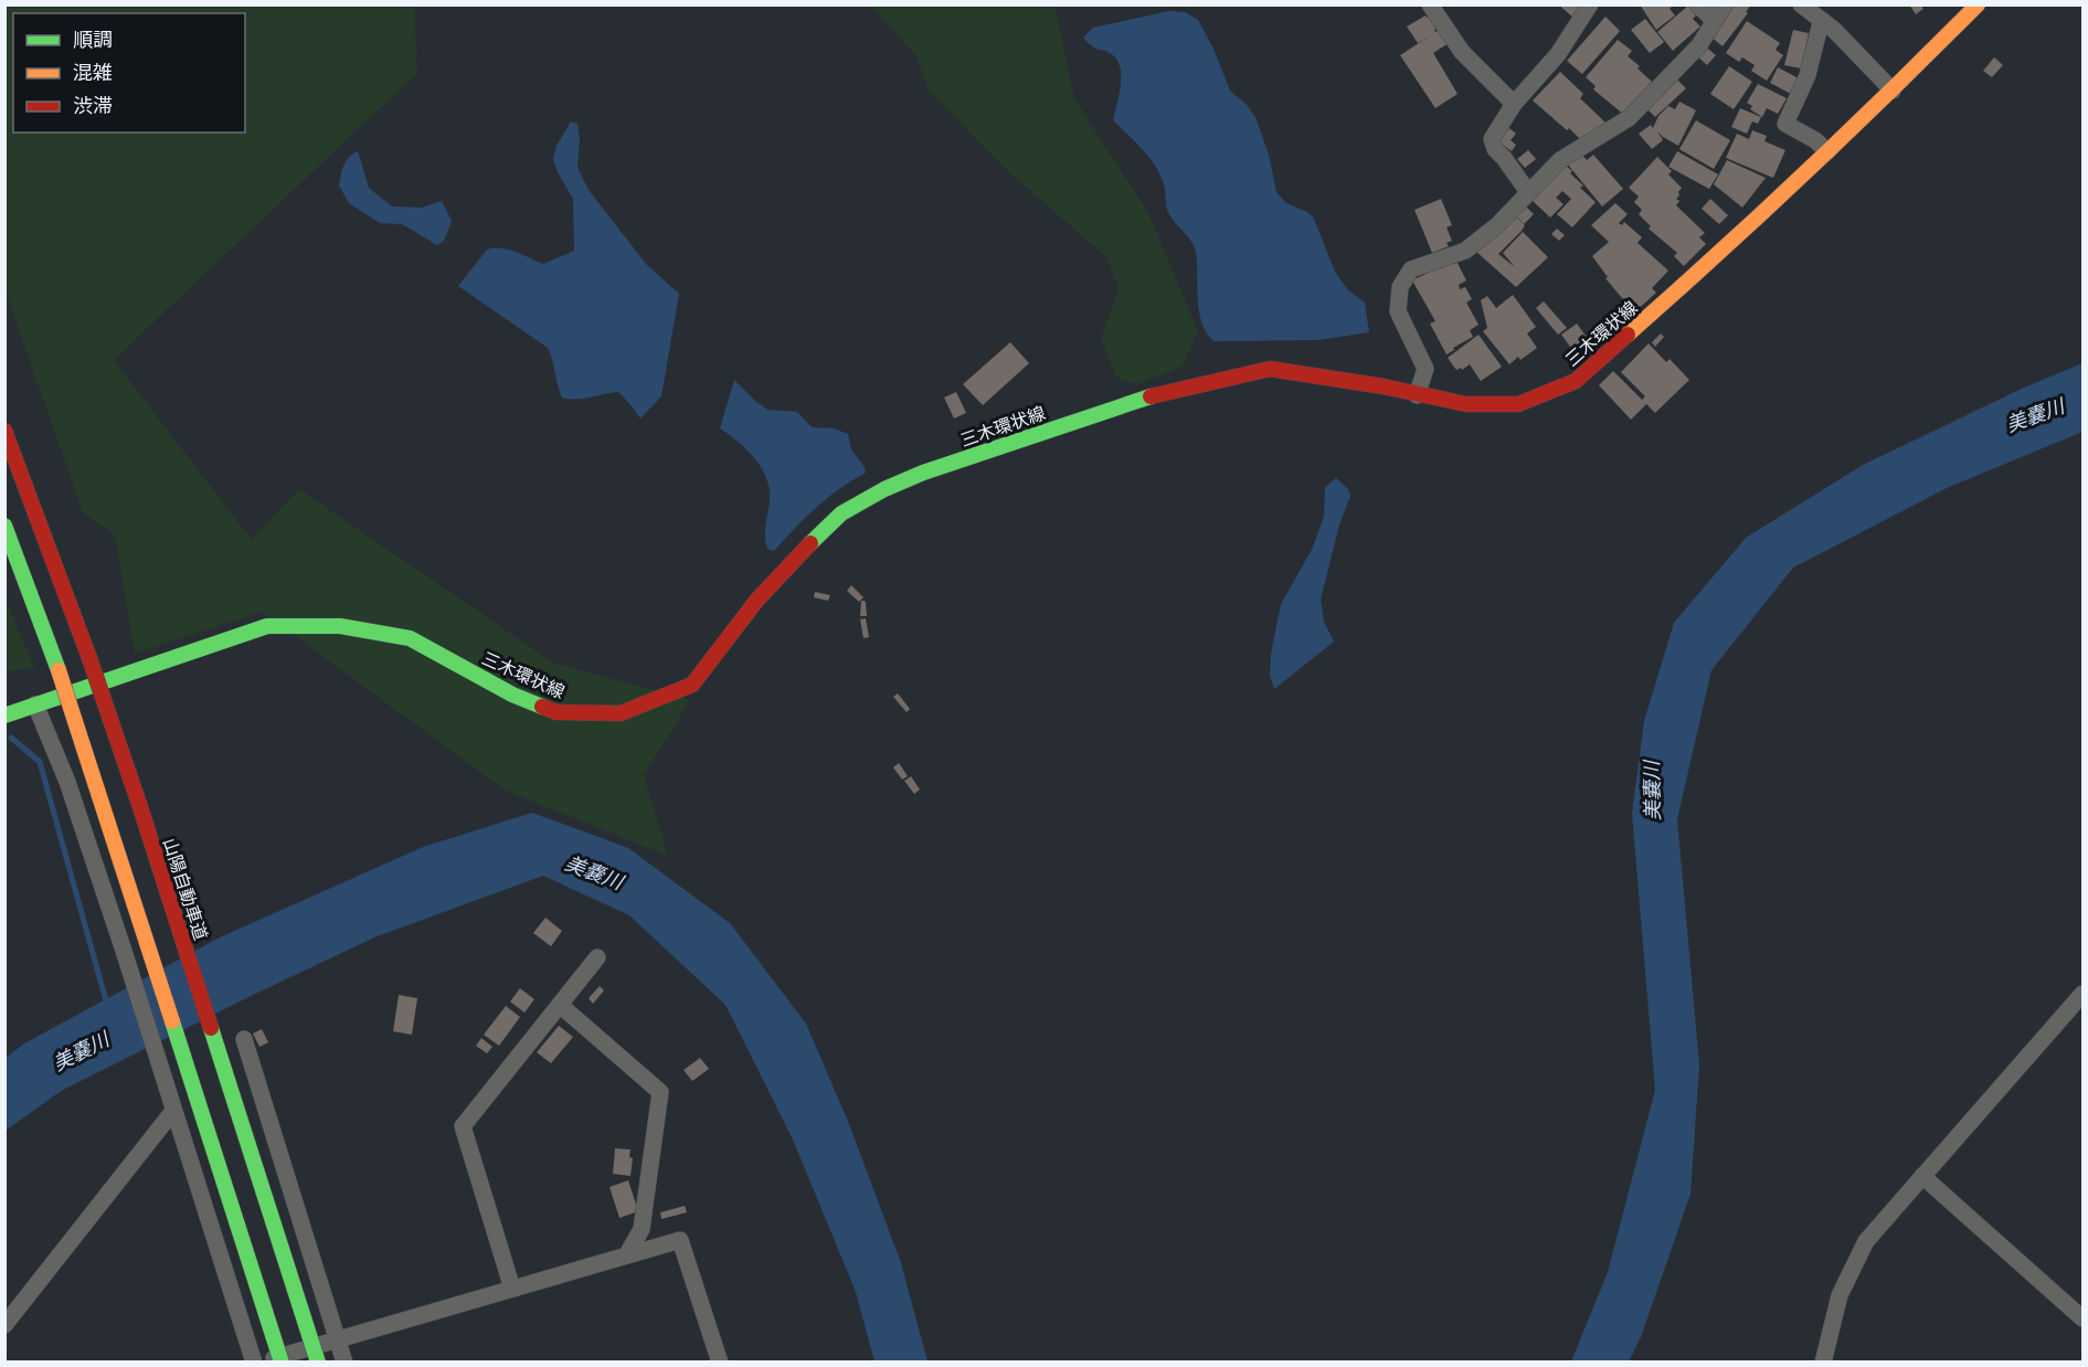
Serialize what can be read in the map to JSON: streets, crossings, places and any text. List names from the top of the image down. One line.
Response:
{"streets":{"main road":["三木環状線","山陽自動車道"]},"water":["美嚢川"],"legend":["順調","混雑","渋滞"]}
